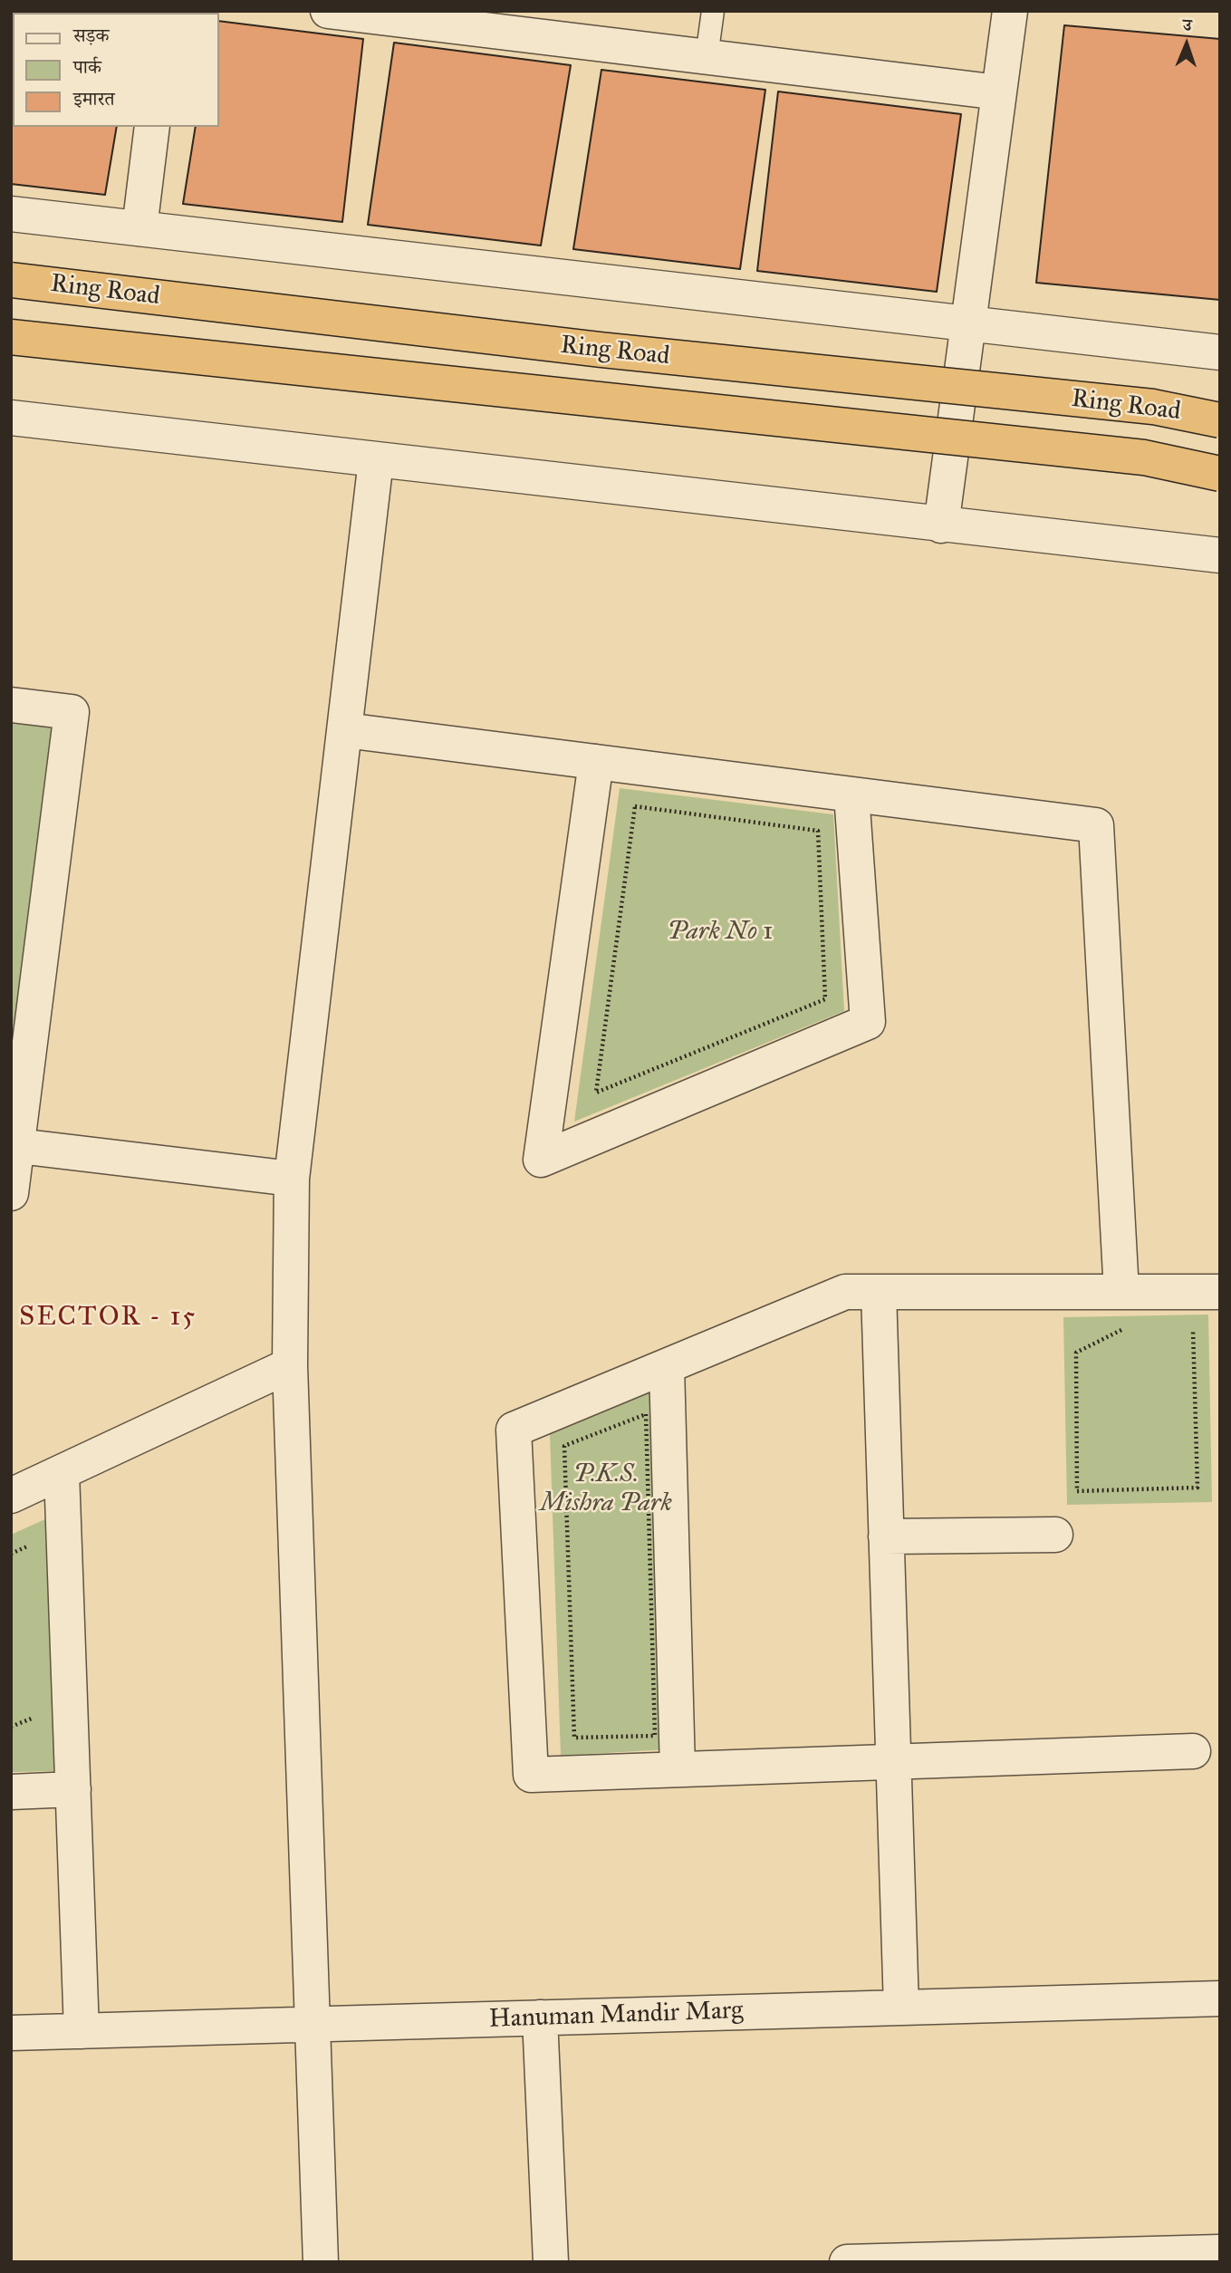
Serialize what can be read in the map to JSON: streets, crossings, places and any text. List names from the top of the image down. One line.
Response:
{"streets":{"highway":["Ring Road"],"street":["Hanuman Mandir Marg"]},"districts":["SECTOR - 15"],"parks":["Park No 1","P.K.S. Mishra Park"],"legend":["सड़क","पार्क","इमारत"],"north":"top"}
